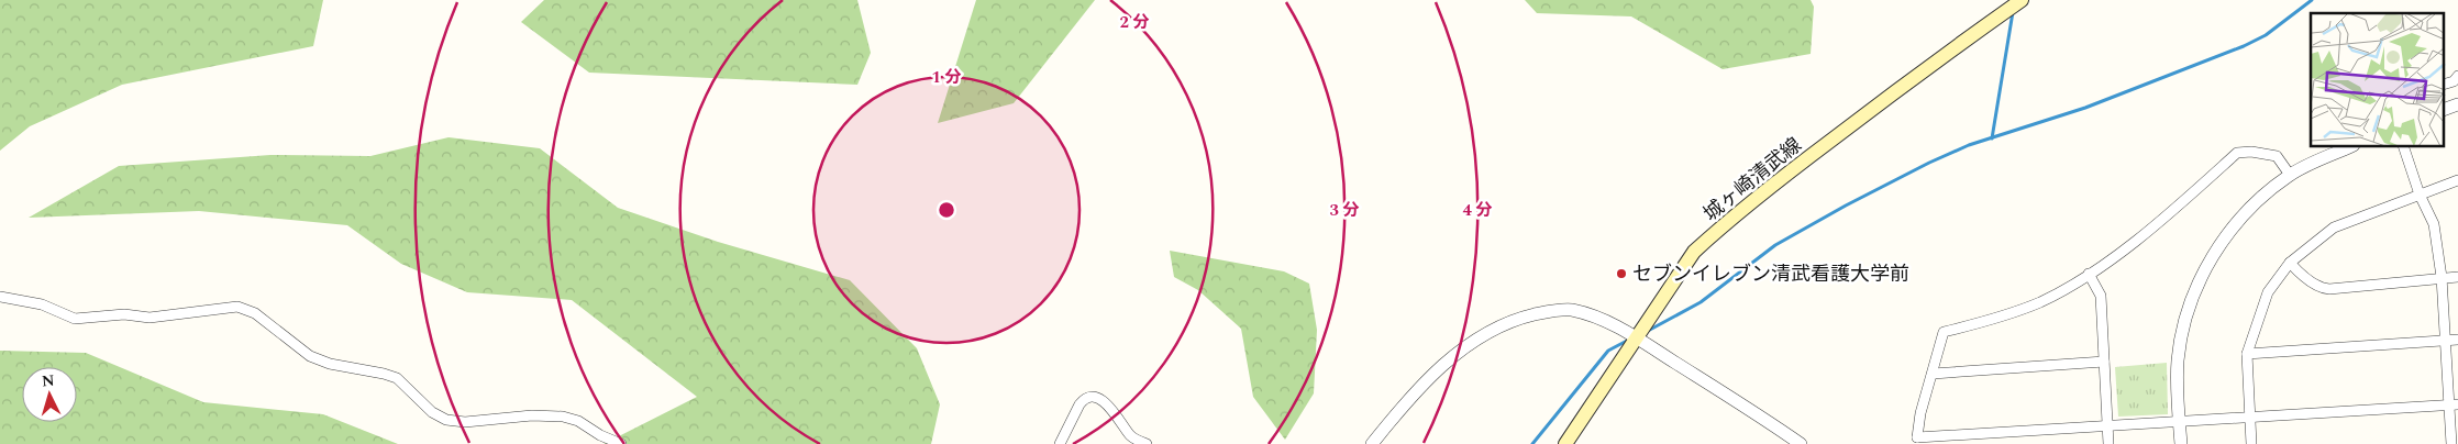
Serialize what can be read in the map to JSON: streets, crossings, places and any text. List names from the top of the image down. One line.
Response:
{"streets":{"main road":["城ヶ崎清武線"]},"places":["セブンイレブン清武看護大学前"],"north":"top","rings":["2 分","1 分","3 分","4 分"]}
